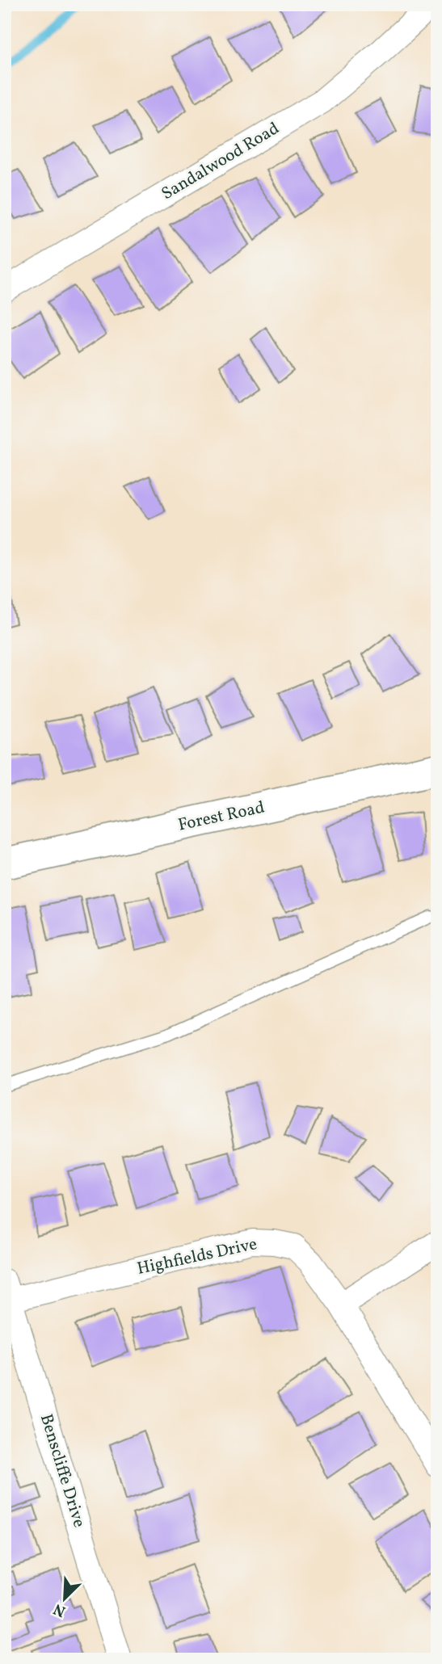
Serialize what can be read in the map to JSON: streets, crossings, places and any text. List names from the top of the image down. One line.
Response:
{"streets":{"street":["Sandalwood Road","Forest Road","Highfields Drive","Benscliffe Drive"]},"crossings":[["Highfields Drive","Benscliffe Drive"]],"north":"bottom left"}
